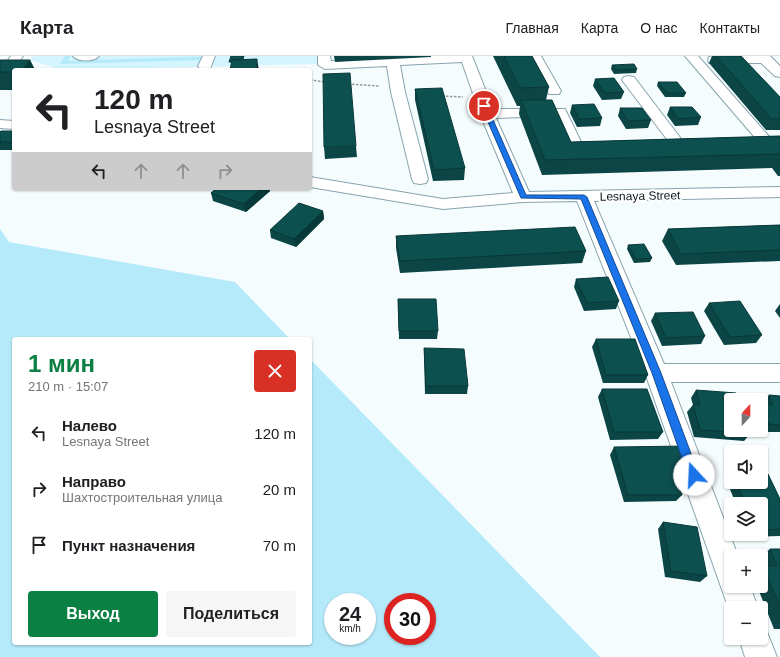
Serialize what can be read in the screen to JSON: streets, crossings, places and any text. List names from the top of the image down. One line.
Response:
{"streets":{"street":["Lesnaya Street"]},"north":"top","page":{"header":"Карта","nav":["Главная","Карта","О нас","Контакты"],"turn":["120 m","Lesnaya Street"],"heading":["1 мин","210 m · 15:07"],"map_buttons":["+","−"],"list":[{"name":"Налево","note":"Lesnaya Street","value":"120 m"},{"name":"Направо","note":"Шахтостроительная улица","value":"20 m"},{"name":"Пункт назначения","value":"70 m"}],"buttons":["Выход","Поделиться"],"speed":"24 km/h","limit":"30"}}
